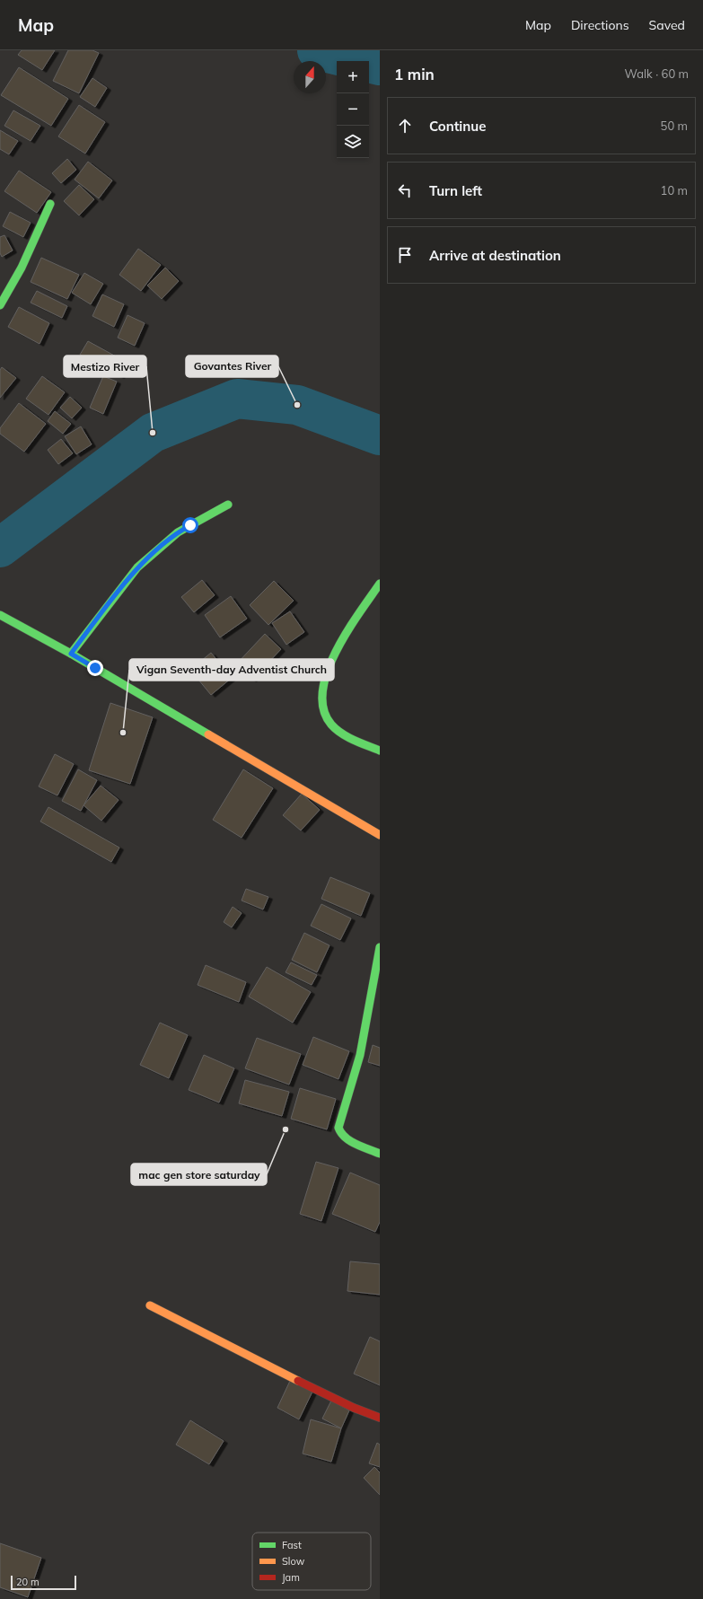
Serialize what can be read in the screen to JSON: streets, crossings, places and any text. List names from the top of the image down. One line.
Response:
{"places":["Govantes River","Mestizo River","Vigan Seventh-day Adventist Church","mac gen store saturday"],"legend":["Fast","Slow","Jam"],"scale_bar":"20 m","north":"top","page":{"header":"Map","nav":["Map","Directions","Saved"],"heading":["1 min","Walk · 60 m"],"map_buttons":["+","−"],"list":[["Continue","50 m"],["Turn left","10 m"],"Arrive at destination"],"scale":"20 m"}}
